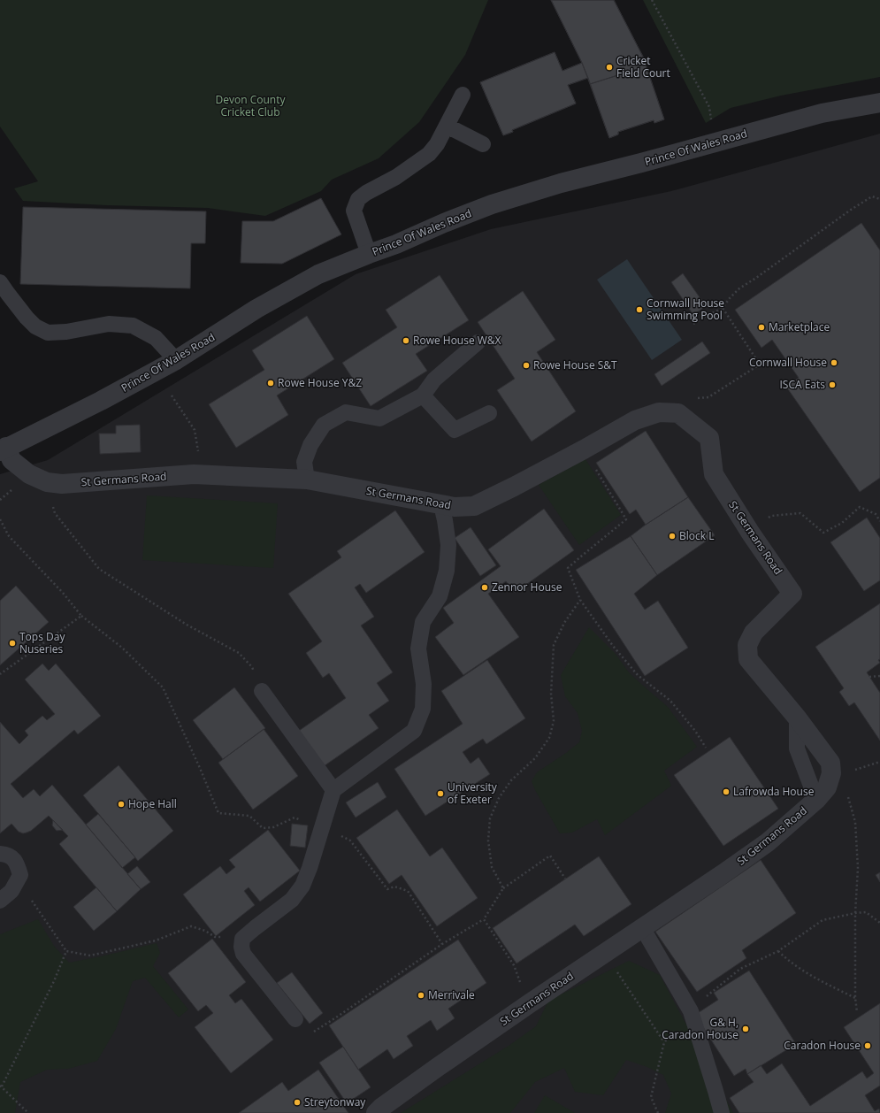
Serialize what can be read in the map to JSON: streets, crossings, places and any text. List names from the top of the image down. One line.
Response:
{"streets":{"street":["Prince Of Wales Road","St Germans Road"]},"crossings":[["Prince Of Wales Road","St Germans Road"]],"parks":["Devon County Cricket Club"],"places":["Cricket Field Court","Cornwall House Swimming Pool","Marketplace","Rowe House W&X","Cornwall House","Rowe House S&T","Rowe House Y&Z","ISCA Eats","Block L","Zennor House","Tops Day Nuseries","Lafrowda House","University of Exeter","Hope Hall","Merrivale","G& H, Caradon House","Caradon House","Streytonway"]}
